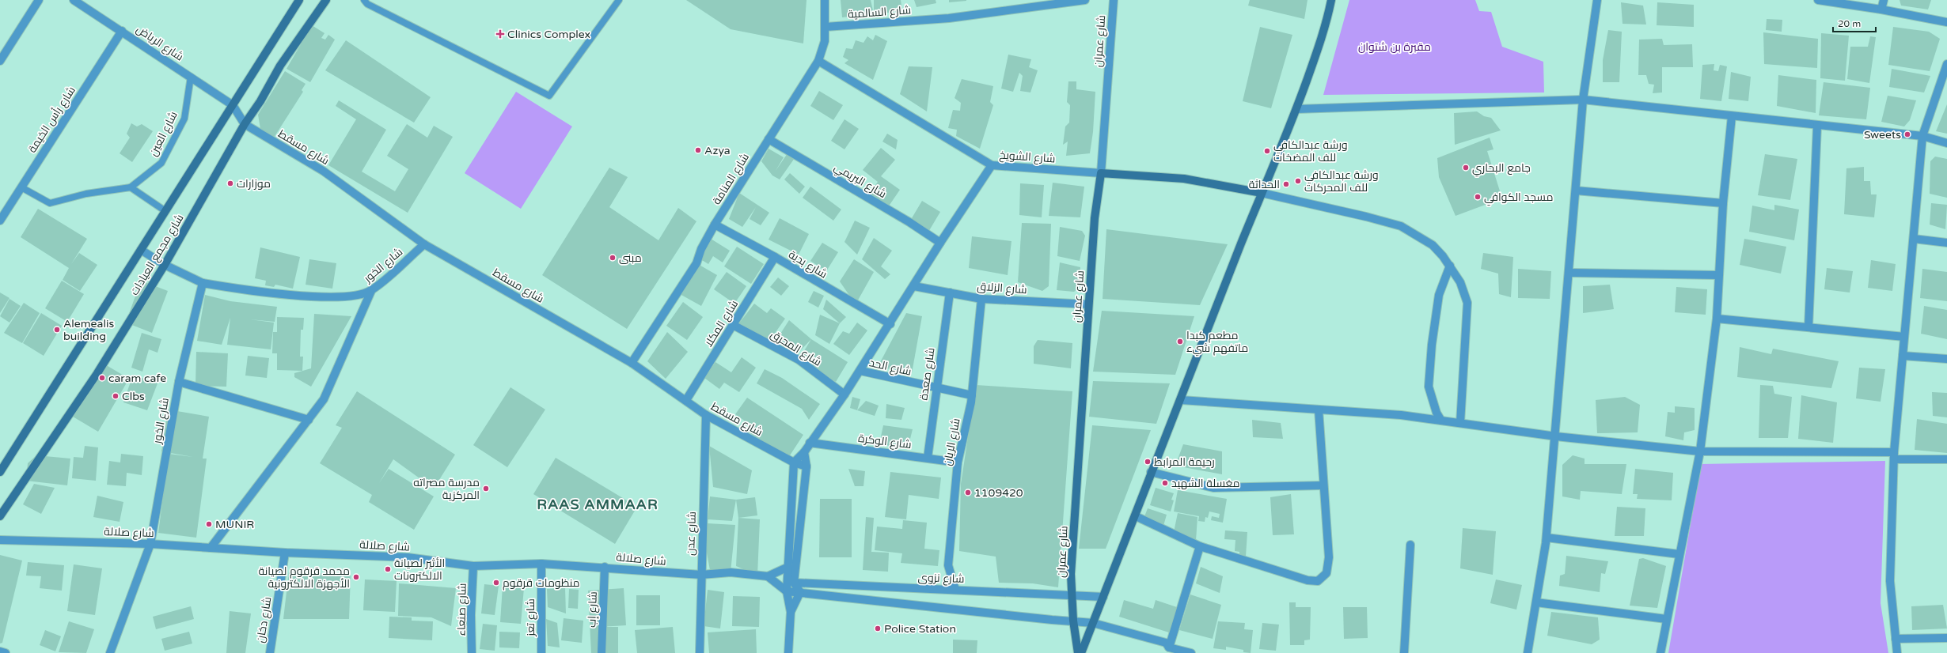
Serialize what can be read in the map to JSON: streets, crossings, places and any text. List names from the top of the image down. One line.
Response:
{"streets":{"main road":["شارع عمران","شارع الشويخ","شارع مجمع العيادات"],"street":["شارع السالمية","شارع الرياض","شارع رأس الخيمة","شارع مسقط","شارع المنامة","شارع البريمي","شارع بدية","شارع الخور","شارع الزلاق","شارع المكلا","شارع المحرق","شارع الحد","شارع صعدة","شارع الوكرة","شارع الريان","شارع صلالة","شارع عدن","شارع نزوى","شارع صنعاء","شارع إب","شارع تعز","شارع دخان"],"lane":["شارع العين"]},"crossings":[["شارع السالمية","شارع المنامة"],["شارع عمران","شارع الشويخ"],["شارع عمران","شارع الزلاق"],["شارع عمران","شارع نزوى"],["شارع الرياض","شارع رأس الخيمة"],["شارع الرياض","شارع العين"],["شارع الرياض","شارع مسقط"],["شارع الرياض","شارع مجمع العيادات"],["شارع مسقط","شارع المنامة"],["شارع مسقط","شارع مجمع العيادات"],["شارع مسقط","شارع الخور"],["شارع مسقط","شارع المكلا"],["شارع مسقط","شارع عدن"],["شارع الشويخ","شارع المنامة"],["شارع المنامة","شارع البريمي"],["شارع المنامة","شارع بدية"],["شارع مجمع العيادات","شارع الخور"],["شارع بدية","شارع المكلا"],["شارع الخور","شارع صلالة"],["شارع الزلاق","شارع صعدة"],["شارع الزلاق","شارع الريان"],["شارع المكلا","شارع المحرق"],["شارع الحد","شارع صعدة"],["شارع الحد","شارع الريان"],["شارع صعدة","شارع الوكرة"],["شارع الوكرة","شارع الريان"],["شارع الريان","شارع نزوى"],["شارع صلالة","شارع عدن"],["شارع صلالة","شارع صنعاء"],["شارع صلالة","شارع إب"],["شارع صلالة","شارع تعز"],["شارع صلالة","شارع دخان"]],"districts":["RAAS AMMAAR"],"parks":["مقبرة بن شتوان"],"places":{"health":["Clinics Complex"],"other":["Sweets","Azya","ورشة عبدالكافي للف المضخات","جامع البحاري","ورشة عبدالكافي للف المحركات","موزارات","الحداثة","مسجد الكوافي","مبنى","Alemealis building","مطعم كبدا ماتفهم شيء","caram cafe","Clbs","رحيمة المرابط","مغسلة الشهيد","مدرسة مصراته المركزية","1109420","MUNIR","الأثير لصيانة الالكترونات","محمد قرقوم لصيانة الأجهزة الالكترونية","منظومات قرقوم","Police Station"]},"scale_bar":"20 m"}
